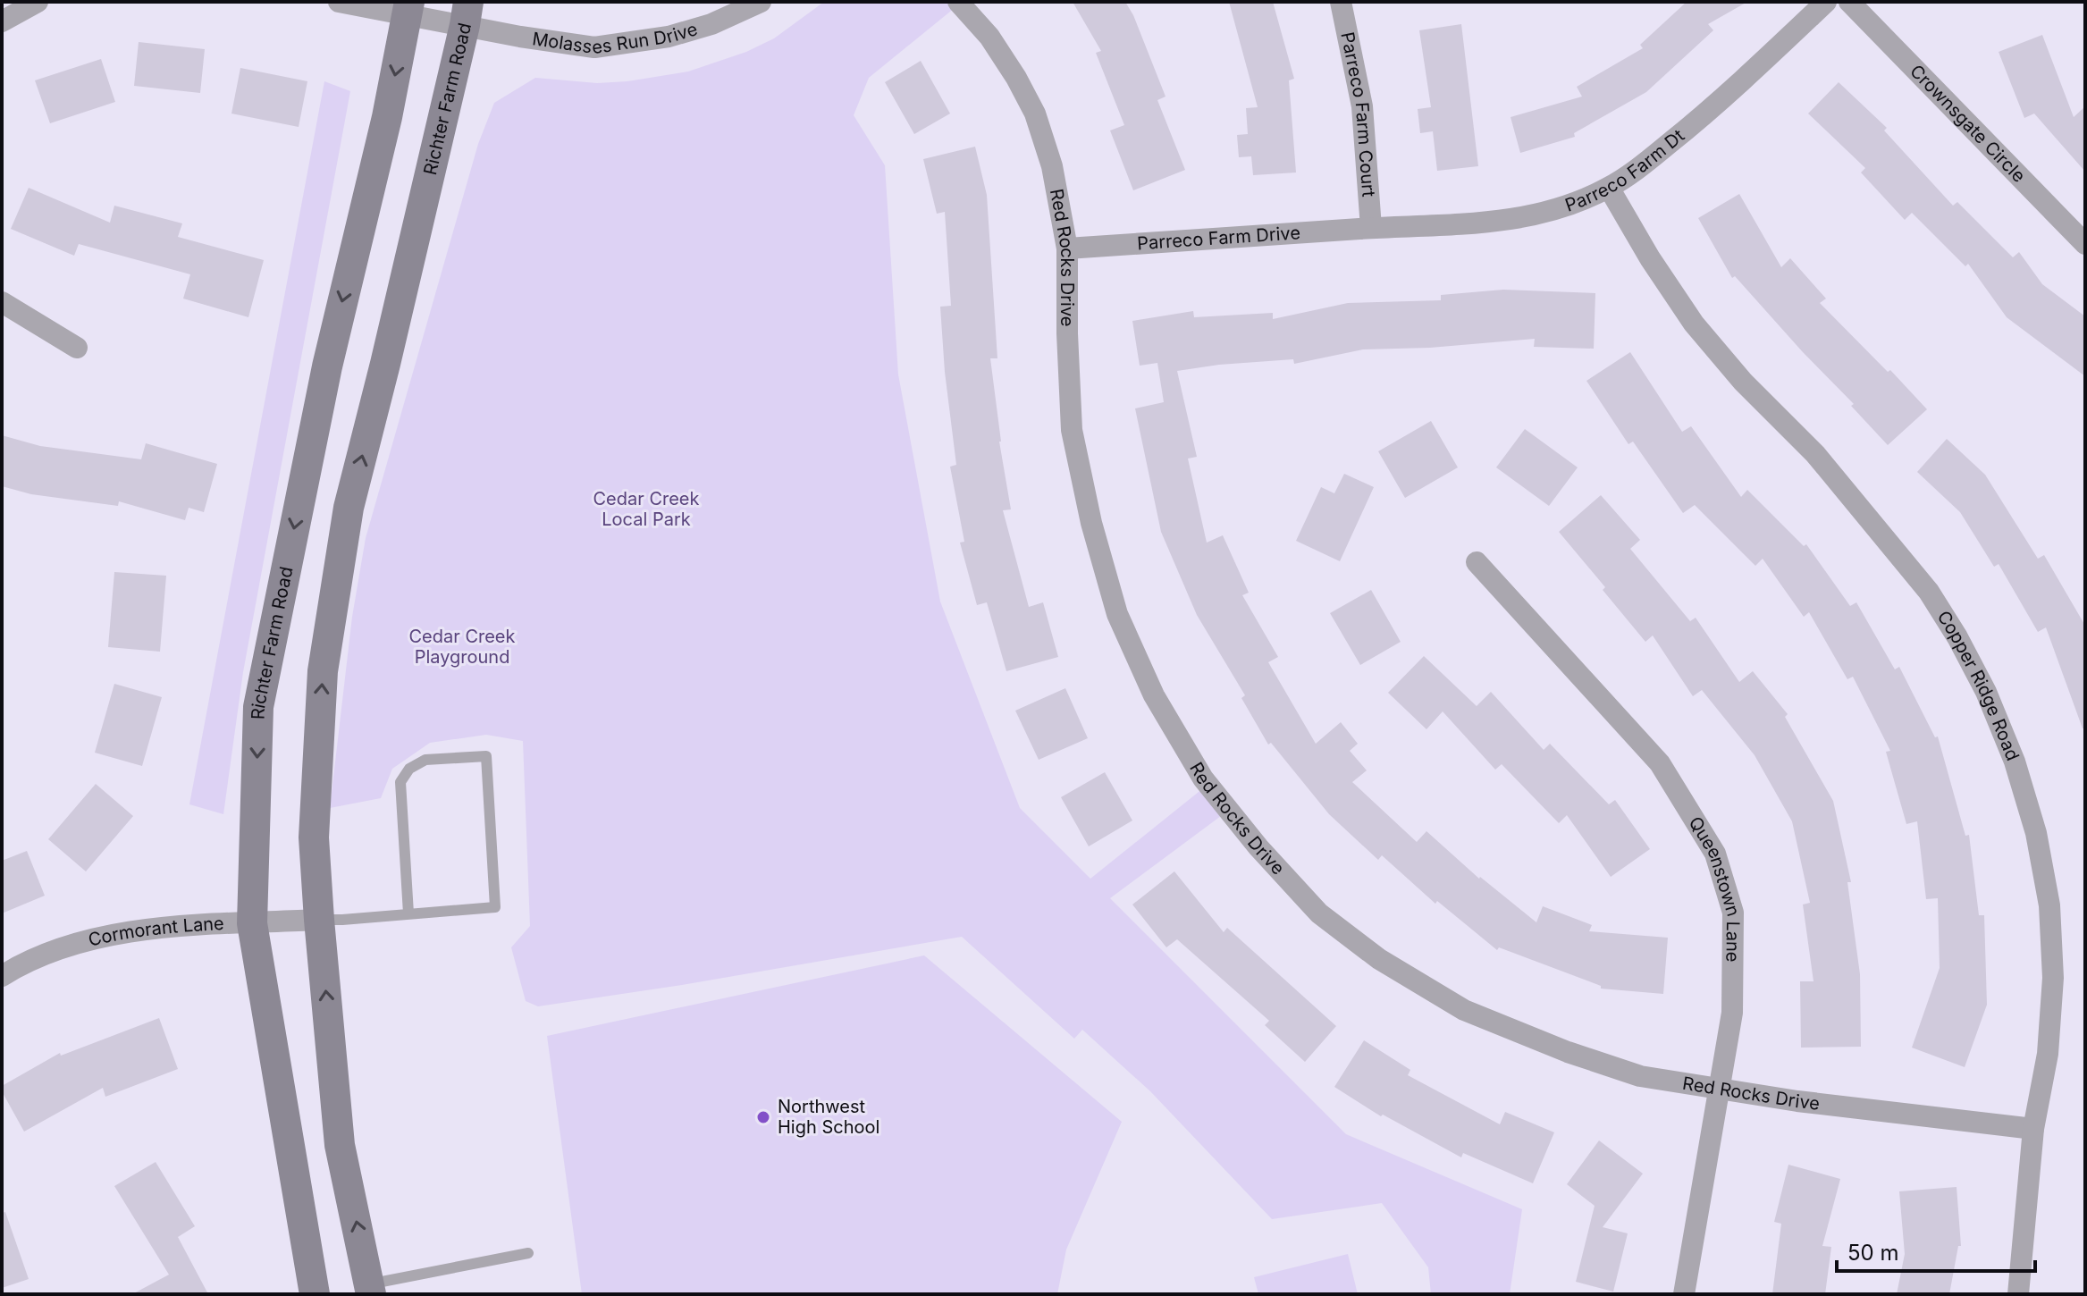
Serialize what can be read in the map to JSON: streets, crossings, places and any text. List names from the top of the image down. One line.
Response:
{"streets":{"main road":["Richter Farm Road"],"street":["Molasses Run Drive","Parreco Farm Court","Crownsgate Circle","Parreco Farm Dt","Parreco Farm Drive","Red Rocks Drive","Copper Ridge Road","Queenstown Lane","Cormorant Lane"]},"crossings":[["Molasses Run Drive","Richter Farm Road"],["Richter Farm Road","Cormorant Lane"],["Parreco Farm Court","Parreco Farm Dt"],["Parreco Farm Court","Parreco Farm Drive"],["Parreco Farm Dt","Parreco Farm Drive"],["Parreco Farm Dt","Copper Ridge Road"],["Parreco Farm Drive","Red Rocks Drive"],["Red Rocks Drive","Copper Ridge Road"],["Red Rocks Drive","Queenstown Lane"]],"parks":["Cedar Creek Local Park","Cedar Creek Playground"],"places":["Northwest High School"],"scale_bar":"50 m"}
